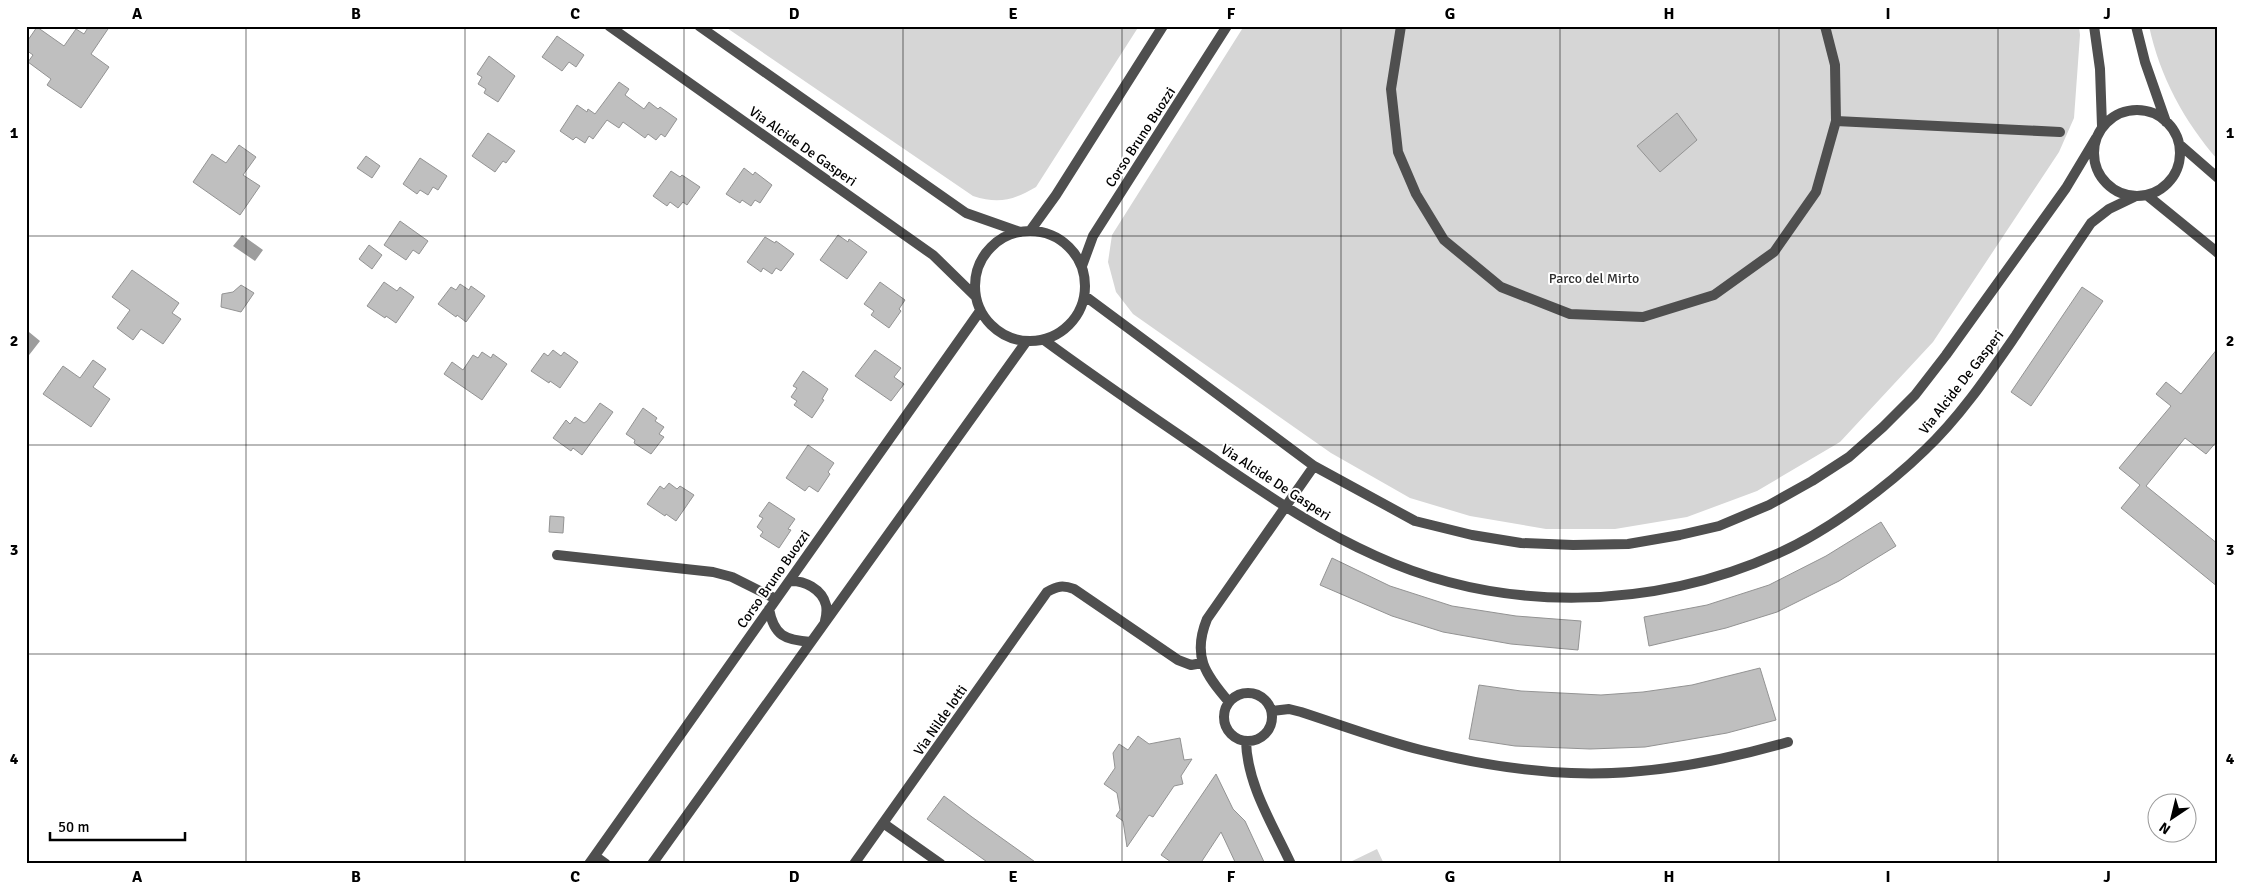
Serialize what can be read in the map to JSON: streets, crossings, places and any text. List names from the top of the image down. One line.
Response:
{"streets":{"street":["Corso Bruno Buozzi","Via Alcide De Gasperi","Via Nilde Iotti"]},"crossings":[["Corso Bruno Buozzi","Via Alcide De Gasperi"]],"parks":["Parco del Mirto"],"scale_bar":"50 m","north":"bottom left","grid":{"columns":["A","B","C","D","E","F","G","H","I","J"],"rows":["1","2","3","4"]}}
